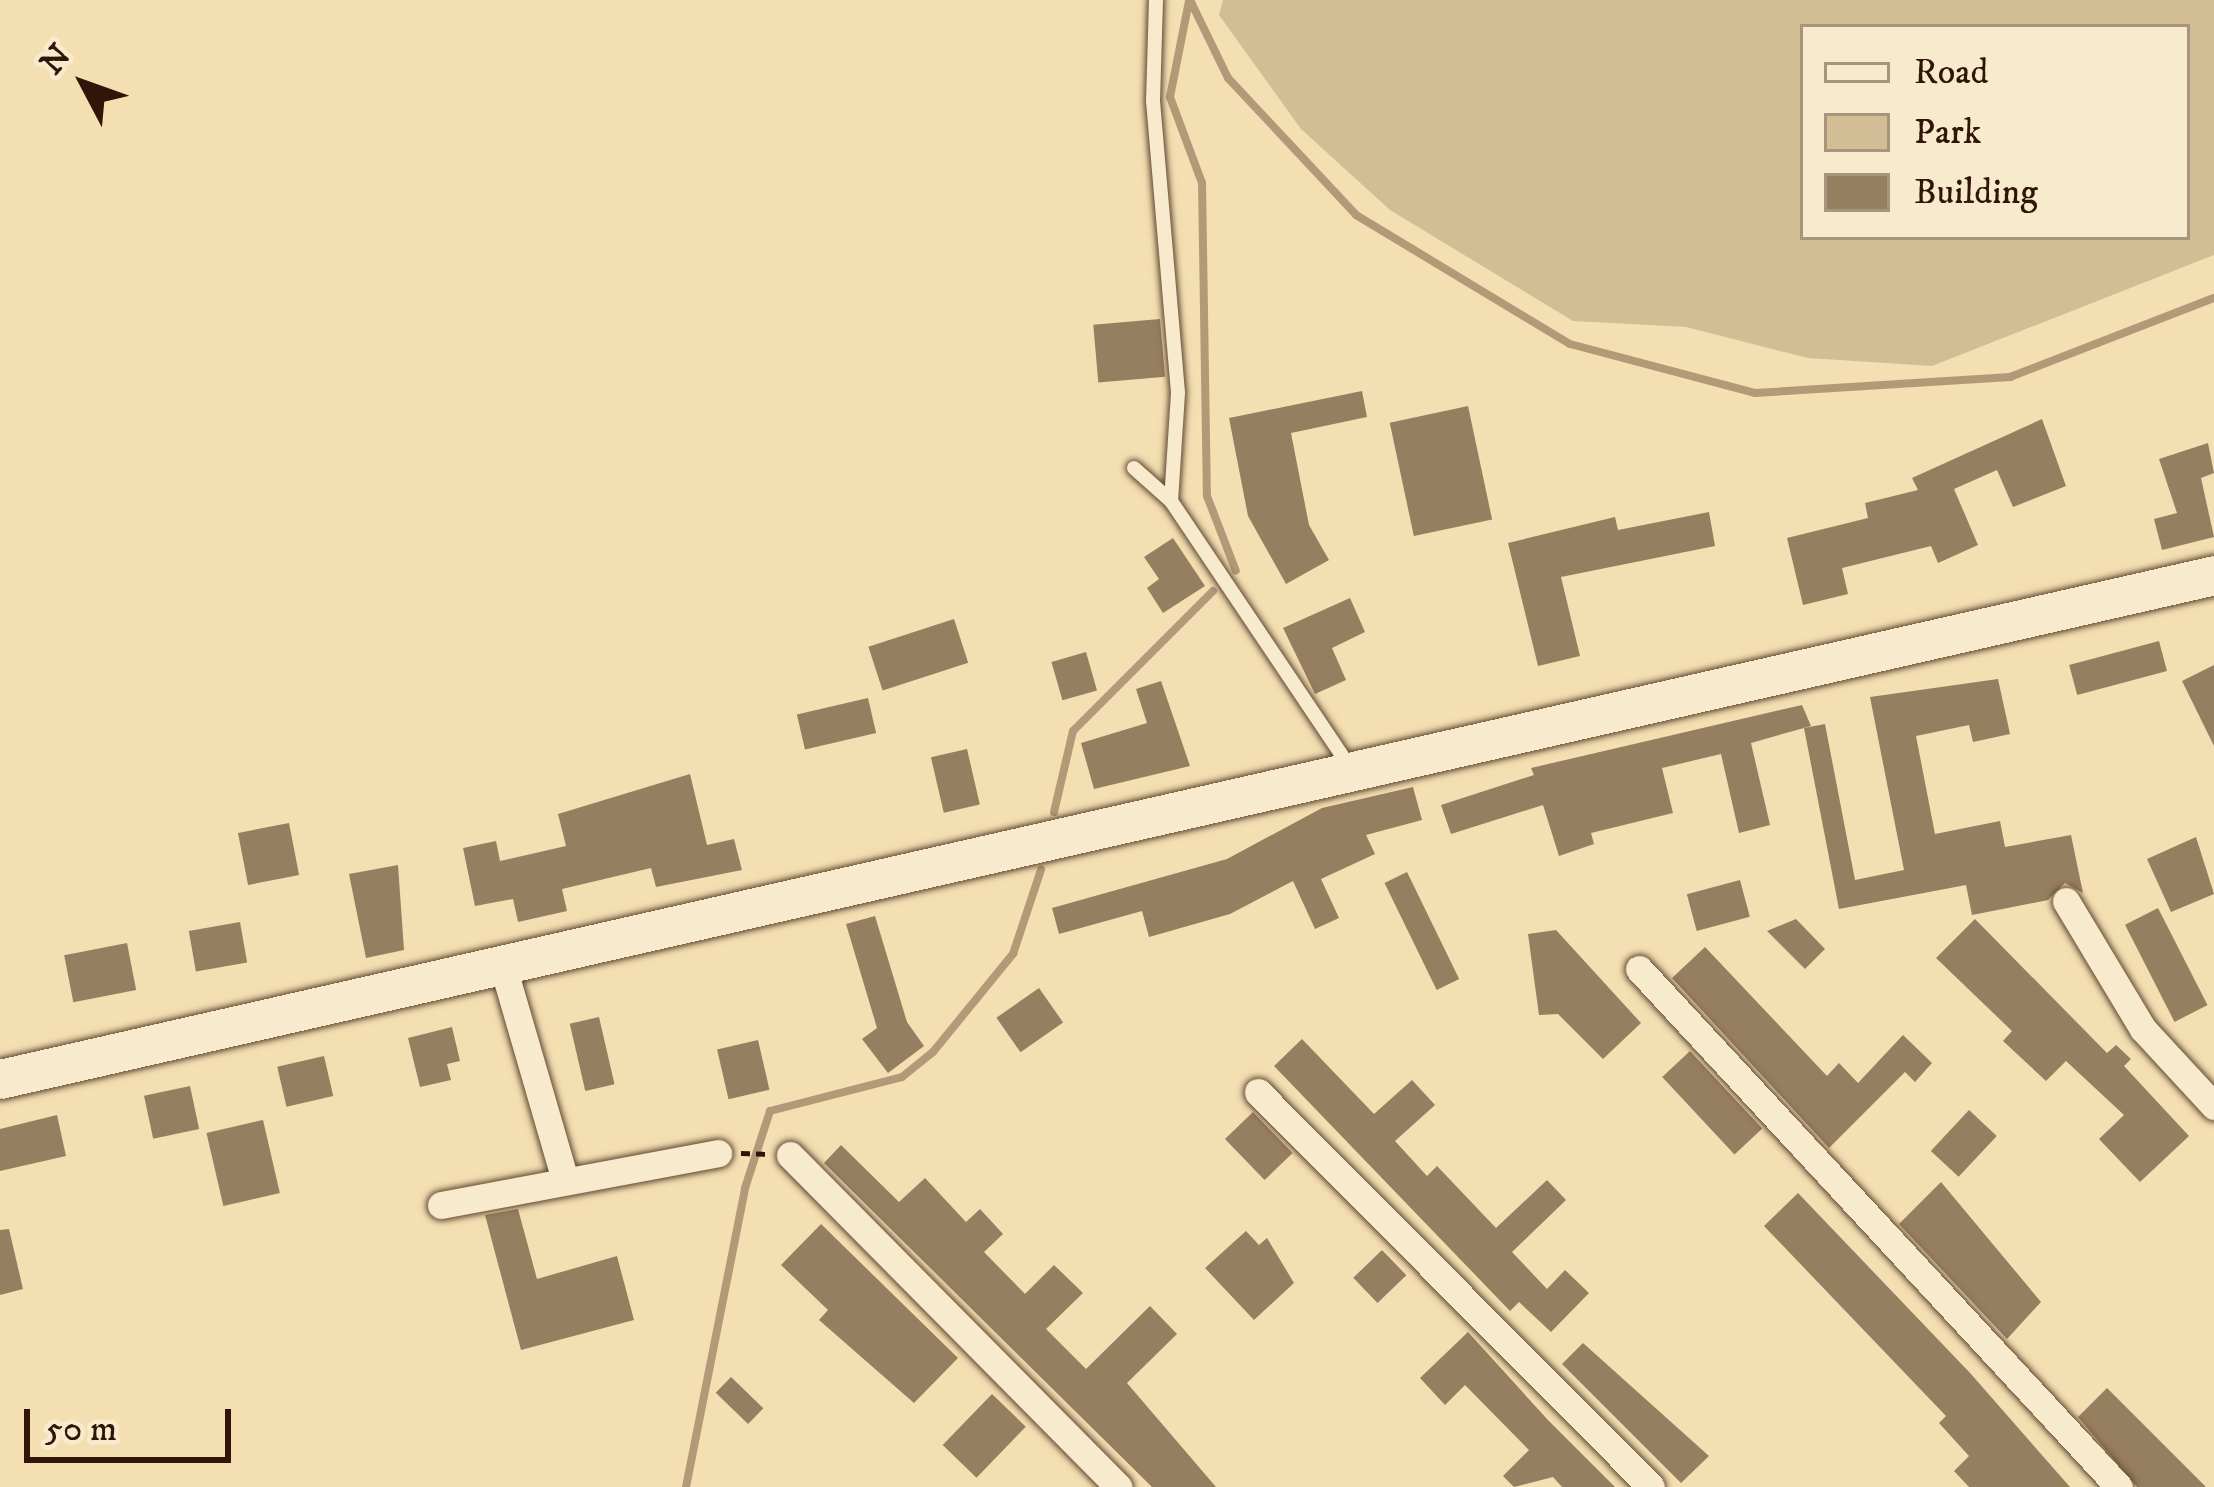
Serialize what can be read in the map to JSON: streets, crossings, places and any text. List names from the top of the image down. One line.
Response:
{"legend":["Road","Park","Building"],"scale_bar":"50 m","north":"top left"}
